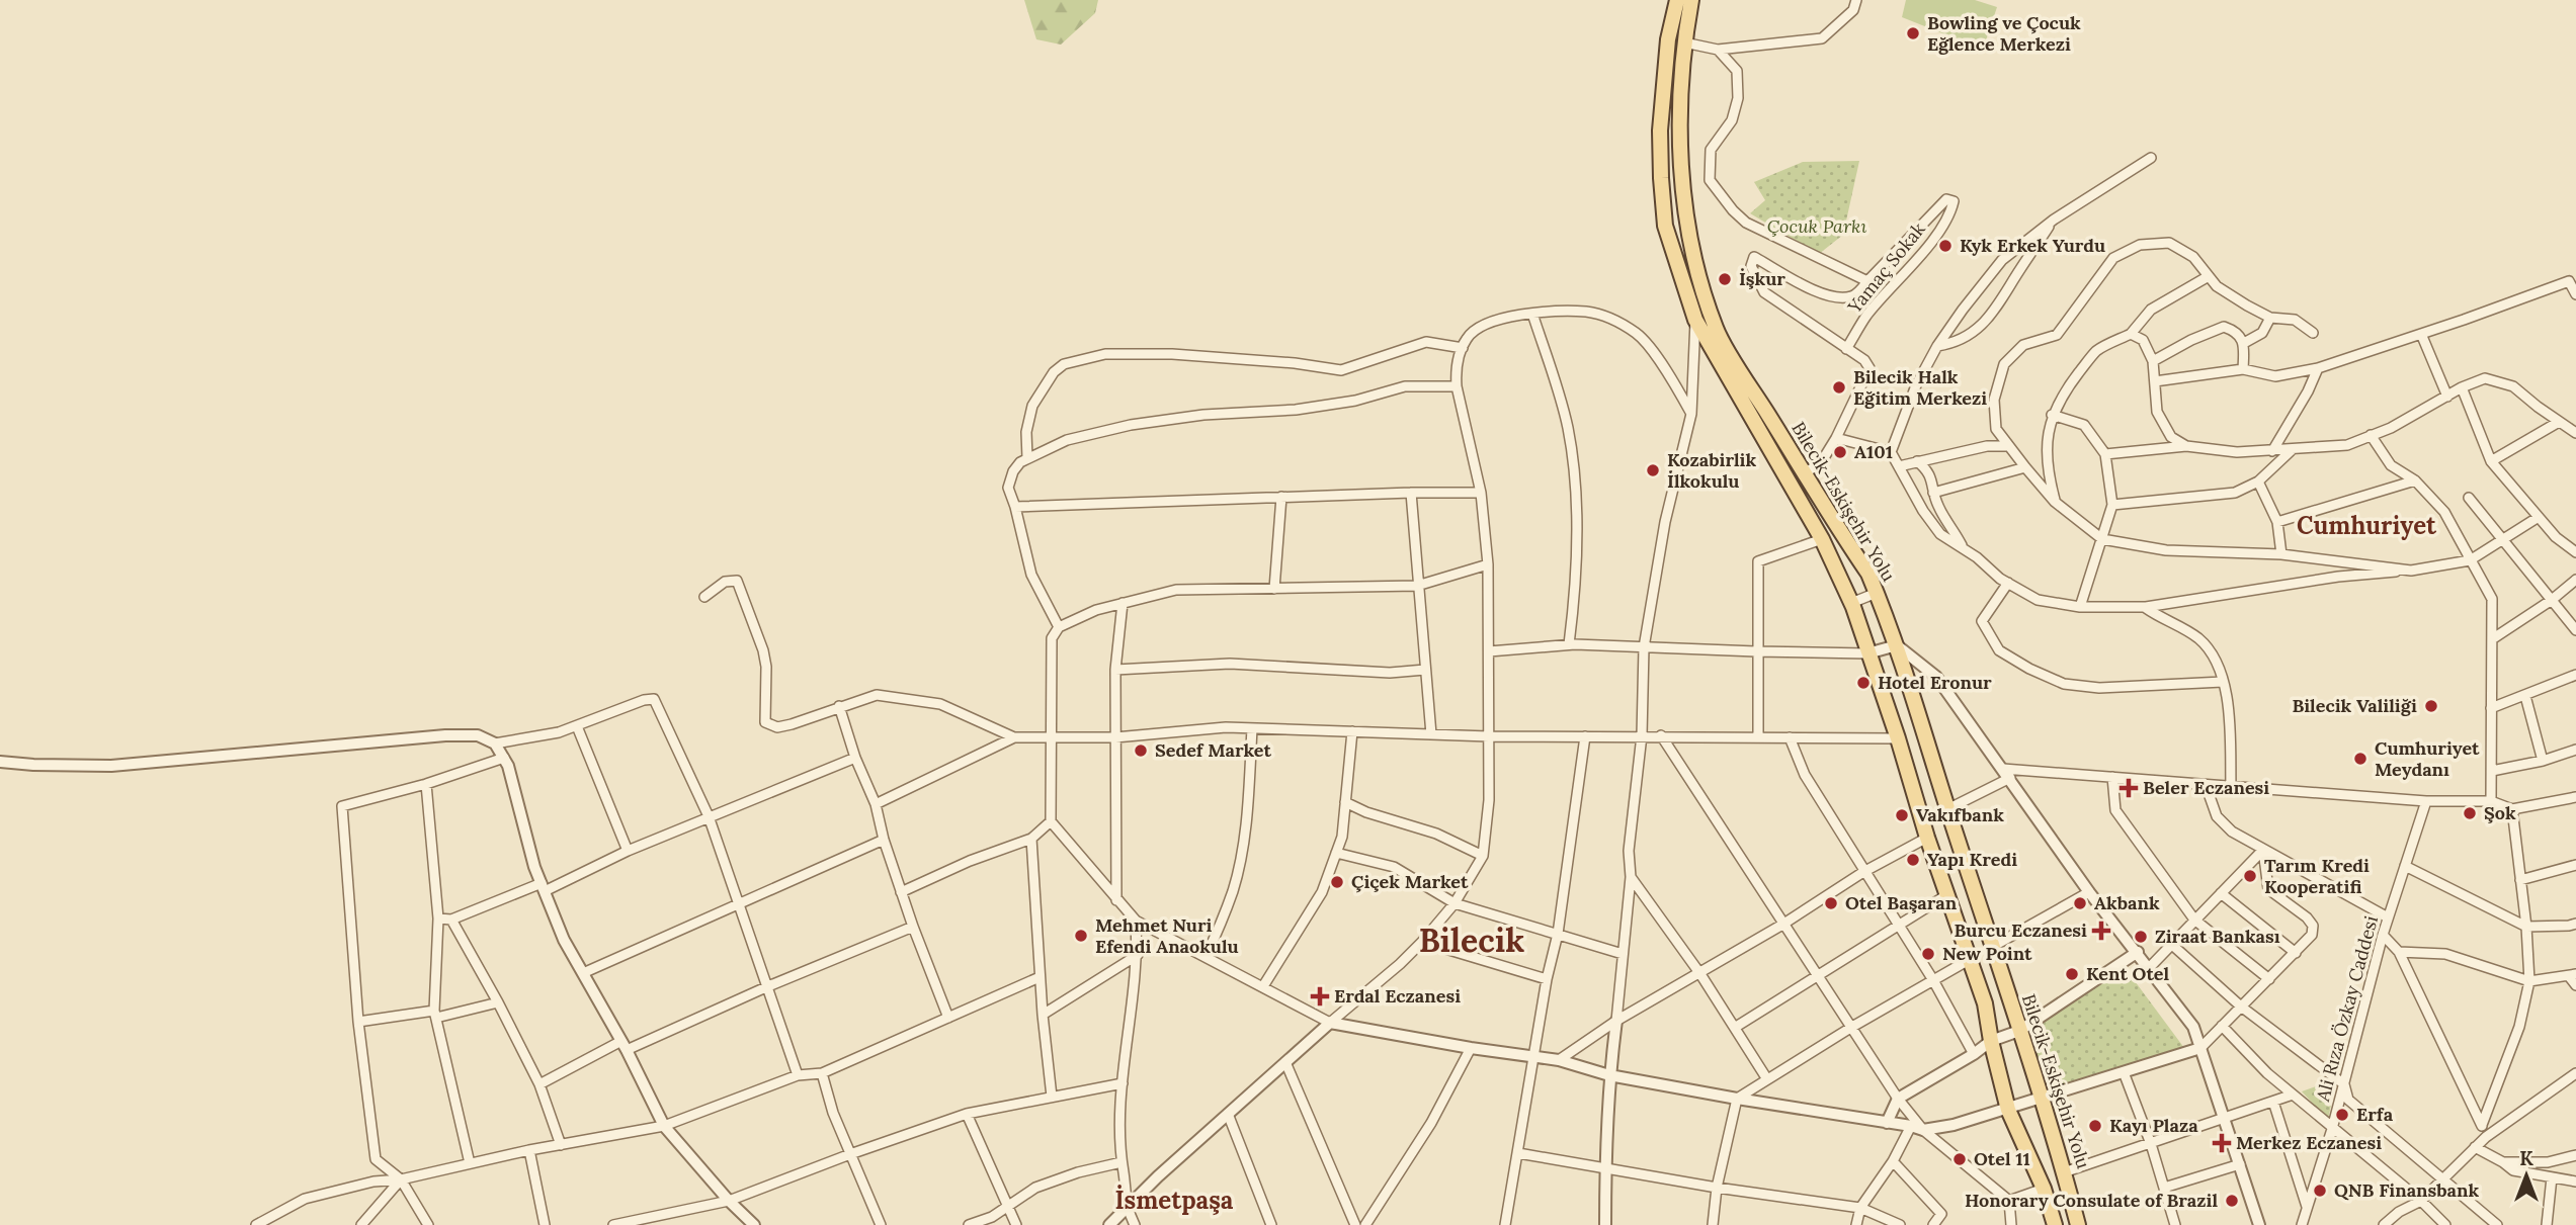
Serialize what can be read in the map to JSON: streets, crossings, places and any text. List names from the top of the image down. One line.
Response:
{"streets":{"main road":["Bilecik-Eskişehir Yolu"],"street":["Yamaç Sokak","Ali Rıza Özkay Caddesi"]},"districts":["Cumhuriyet","Bilecik","İsmetpaşa"],"parks":["Çocuk Parkı"],"places":{"other":["Bowling ve Çocuk Eğlence Merkezi","Kyk Erkek Yurdu","İşkur","Bilecik Halk Eğitim Merkezi","A101","Kozabirlik İlkokulu","Hotel Eronur","Bilecik Valiliği","Sedef Market","Cumhuriyet Meydanı","Şok","Vakıfbank","Yapı Kredi","Tarım Kredi Kooperatifi","Çiçek Market","Otel Başaran","Akbank","Mehmet Nuri Efendi Anaokulu","Ziraat Bankası","New Point","Kent Otel","Erfa","Kayı Plaza","Otel 11","QNB Finansbank","Honorary Consulate of Brazil"],"health":["Beler Eczanesi","Burcu Eczanesi","Erdal Eczanesi","Merkez Eczanesi"]},"north":"top"}
